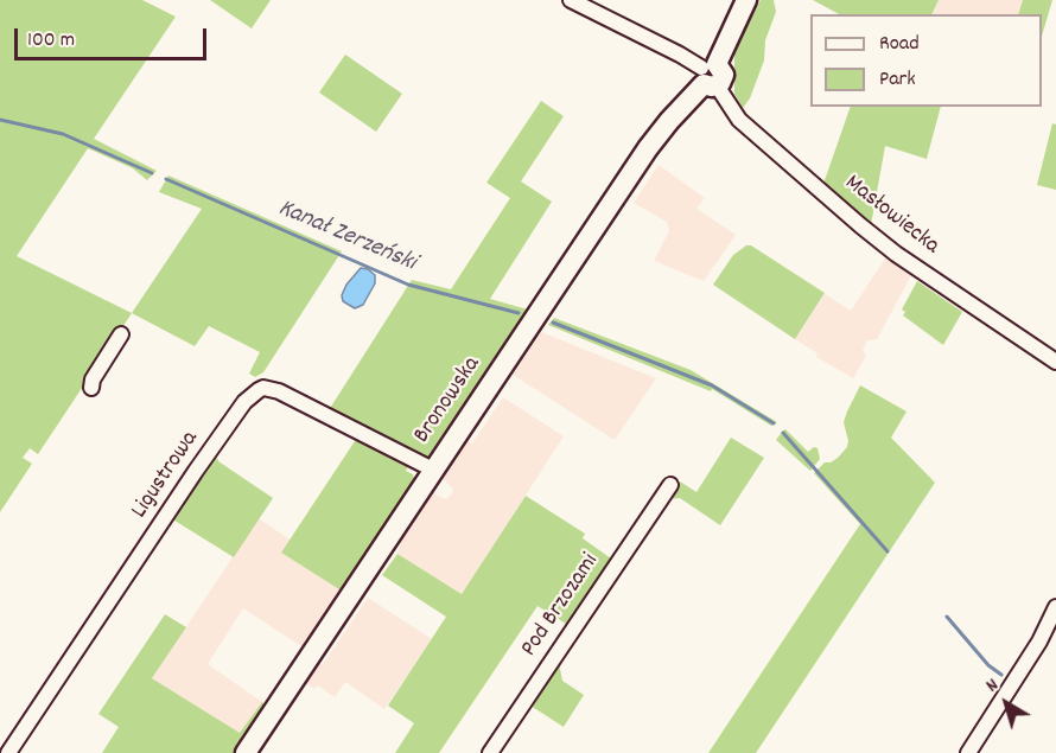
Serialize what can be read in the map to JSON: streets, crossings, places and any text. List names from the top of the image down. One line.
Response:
{"streets":{"street":["Masłowiecka","Bronowska","Ligustrowa","Pod Brzozami"]},"crossings":[["Masłowiecka","Bronowska"],["Bronowska","Ligustrowa"]],"water":["Kanał Zerzeński"],"legend":["Road","Park"],"scale_bar":"100 m","north":"top left"}
